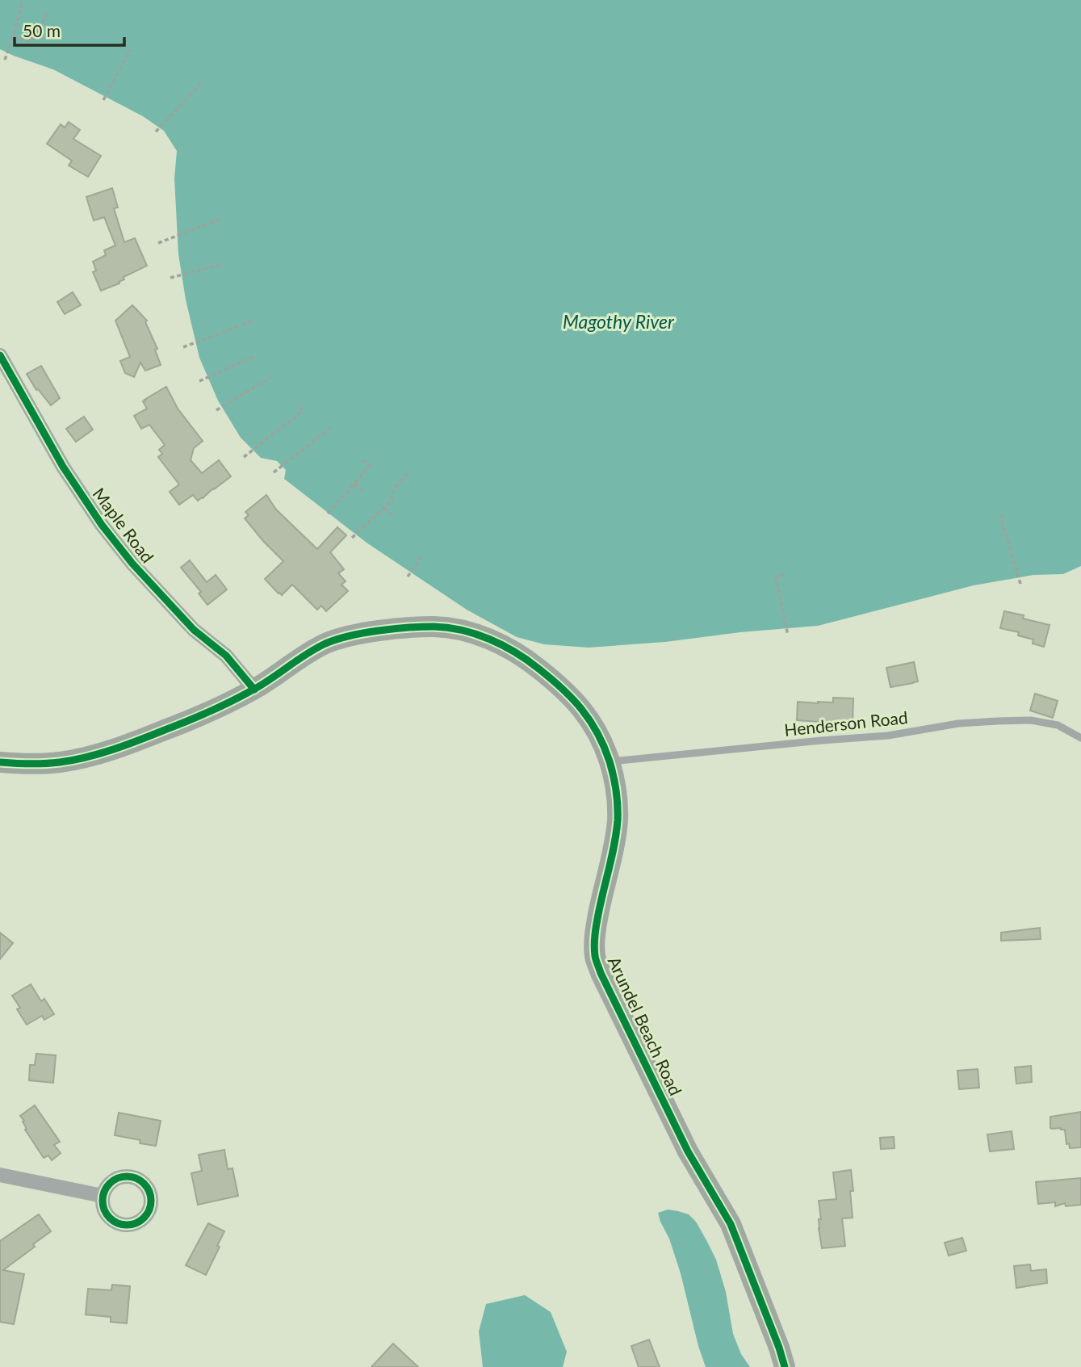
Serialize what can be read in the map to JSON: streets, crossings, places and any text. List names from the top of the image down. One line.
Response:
{"streets":{"street":["Maple Road","Arundel Beach Road"],"lane":["Henderson Road"]},"crossings":[["Maple Road","Arundel Beach Road"],["Henderson Road","Arundel Beach Road"]],"water":["Magothy River"],"scale_bar":"50 m"}
